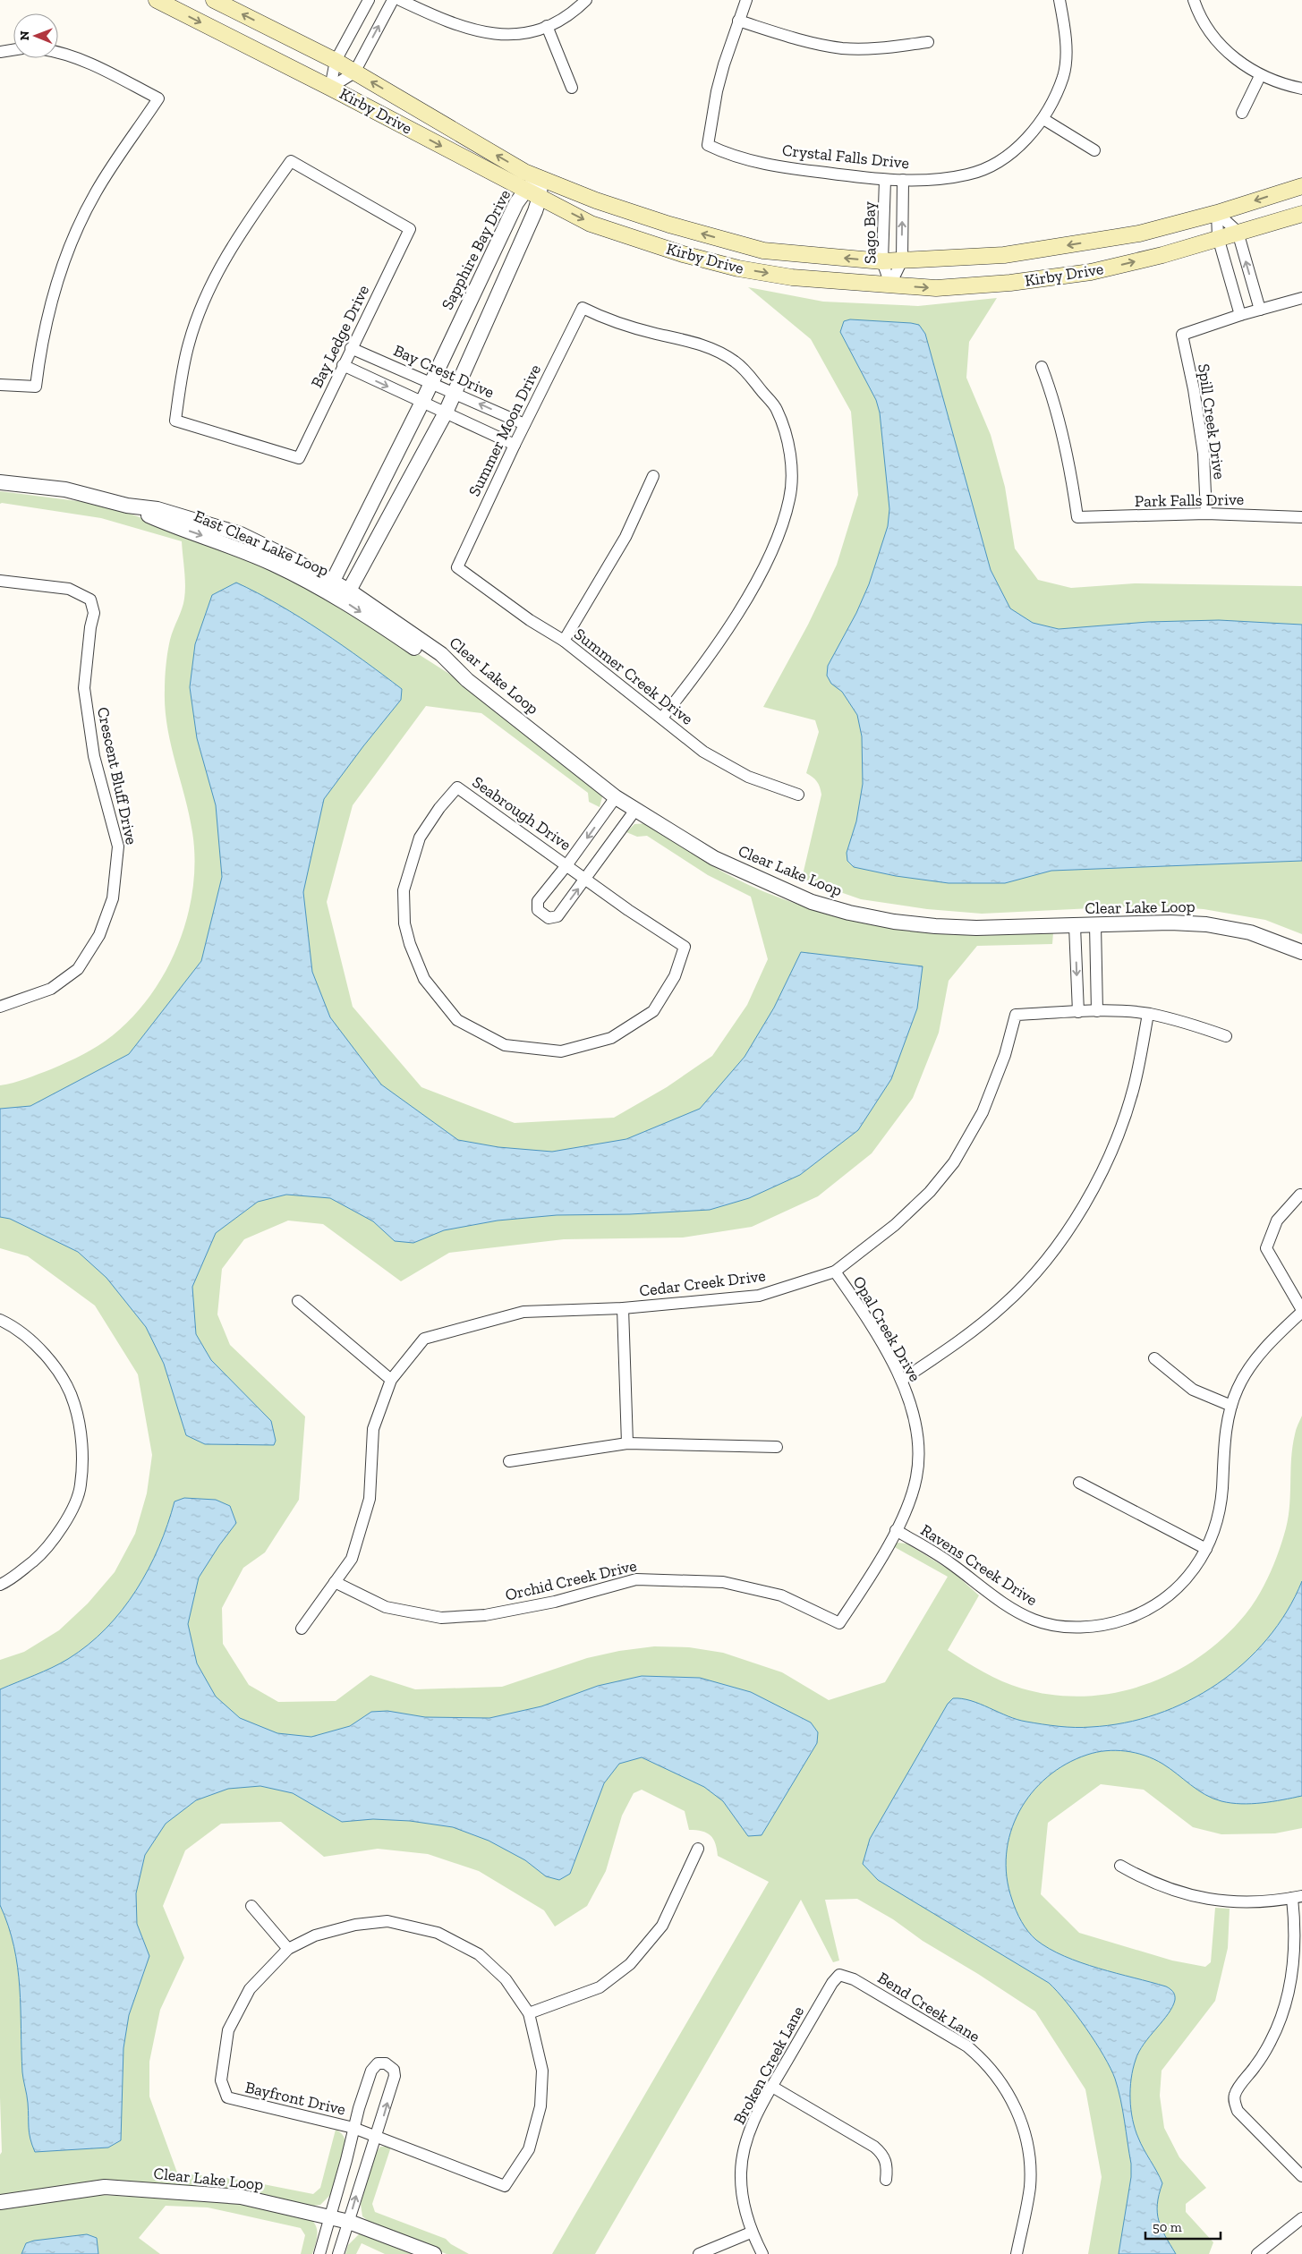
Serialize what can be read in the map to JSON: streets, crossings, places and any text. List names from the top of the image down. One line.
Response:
{"streets":{"main road":["Kirby Drive"],"street":["Crystal Falls Drive","Sago Bay","Sapphire Bay Drive","Bay Ledge Drive","Bay Crest Drive","Spill Creek Drive","Summer Moon Drive","Park Falls Drive","East Clear Lake Loop","Clear Lake Loop","Summer Creek Drive","Crescent Bluff Drive","Seabrough Drive","Cedar Creek Drive","Opal Creek Drive","Ravens Creek Drive","Orchid Creek Drive","Bend Creek Lane","Broken Creek Lane","Bayfront Drive"]},"crossings":[["Kirby Drive","Sago Bay"],["Kirby Drive","Sapphire Bay Drive"],["Crystal Falls Drive","Sago Bay"],["Sapphire Bay Drive","Bay Crest Drive"],["Sapphire Bay Drive","East Clear Lake Loop"],["Bay Ledge Drive","Bay Crest Drive"],["Bay Crest Drive","Summer Moon Drive"],["Spill Creek Drive","Park Falls Drive"],["Summer Moon Drive","Summer Creek Drive"],["East Clear Lake Loop","Clear Lake Loop"],["Clear Lake Loop","Seabrough Drive"],["Cedar Creek Drive","Opal Creek Drive"],["Cedar Creek Drive","Orchid Creek Drive"],["Opal Creek Drive","Ravens Creek Drive"],["Opal Creek Drive","Orchid Creek Drive"],["Bend Creek Lane","Broken Creek Lane"]],"scale_bar":"50 m","north":"left"}
